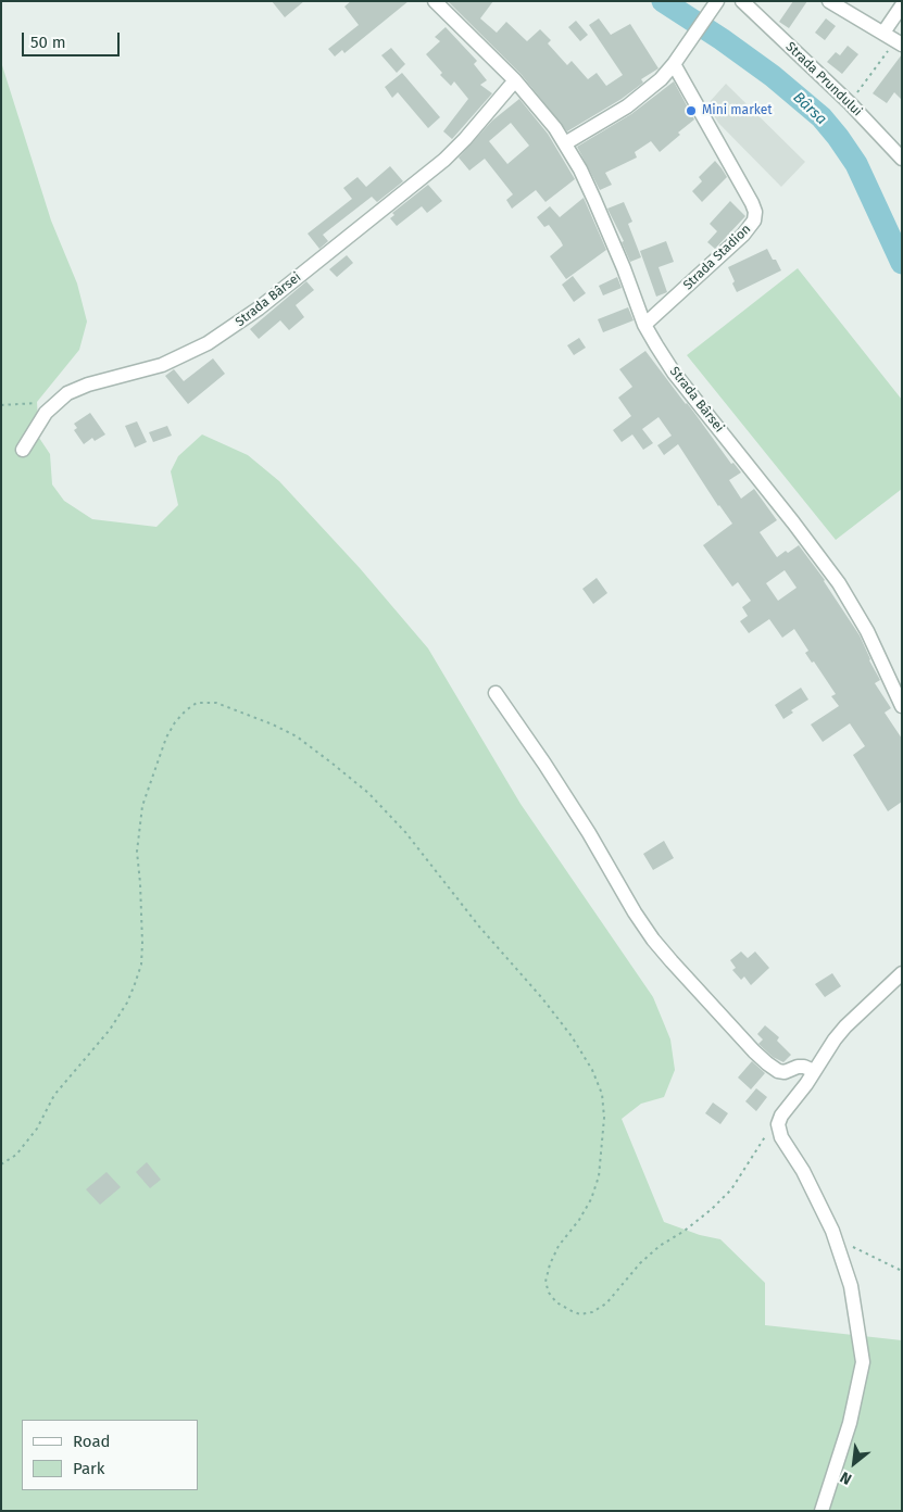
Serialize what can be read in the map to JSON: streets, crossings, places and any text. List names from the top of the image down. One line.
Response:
{"streets":{"street":["Strada Prundului","Strada Stadion","Strada Bârsei"]},"crossings":[["Strada Stadion","Strada Bârsei"]],"water":["Bârsa"],"places":["Mini market"],"legend":["Road","Park"],"scale_bar":"50 m","north":"bottom left"}
